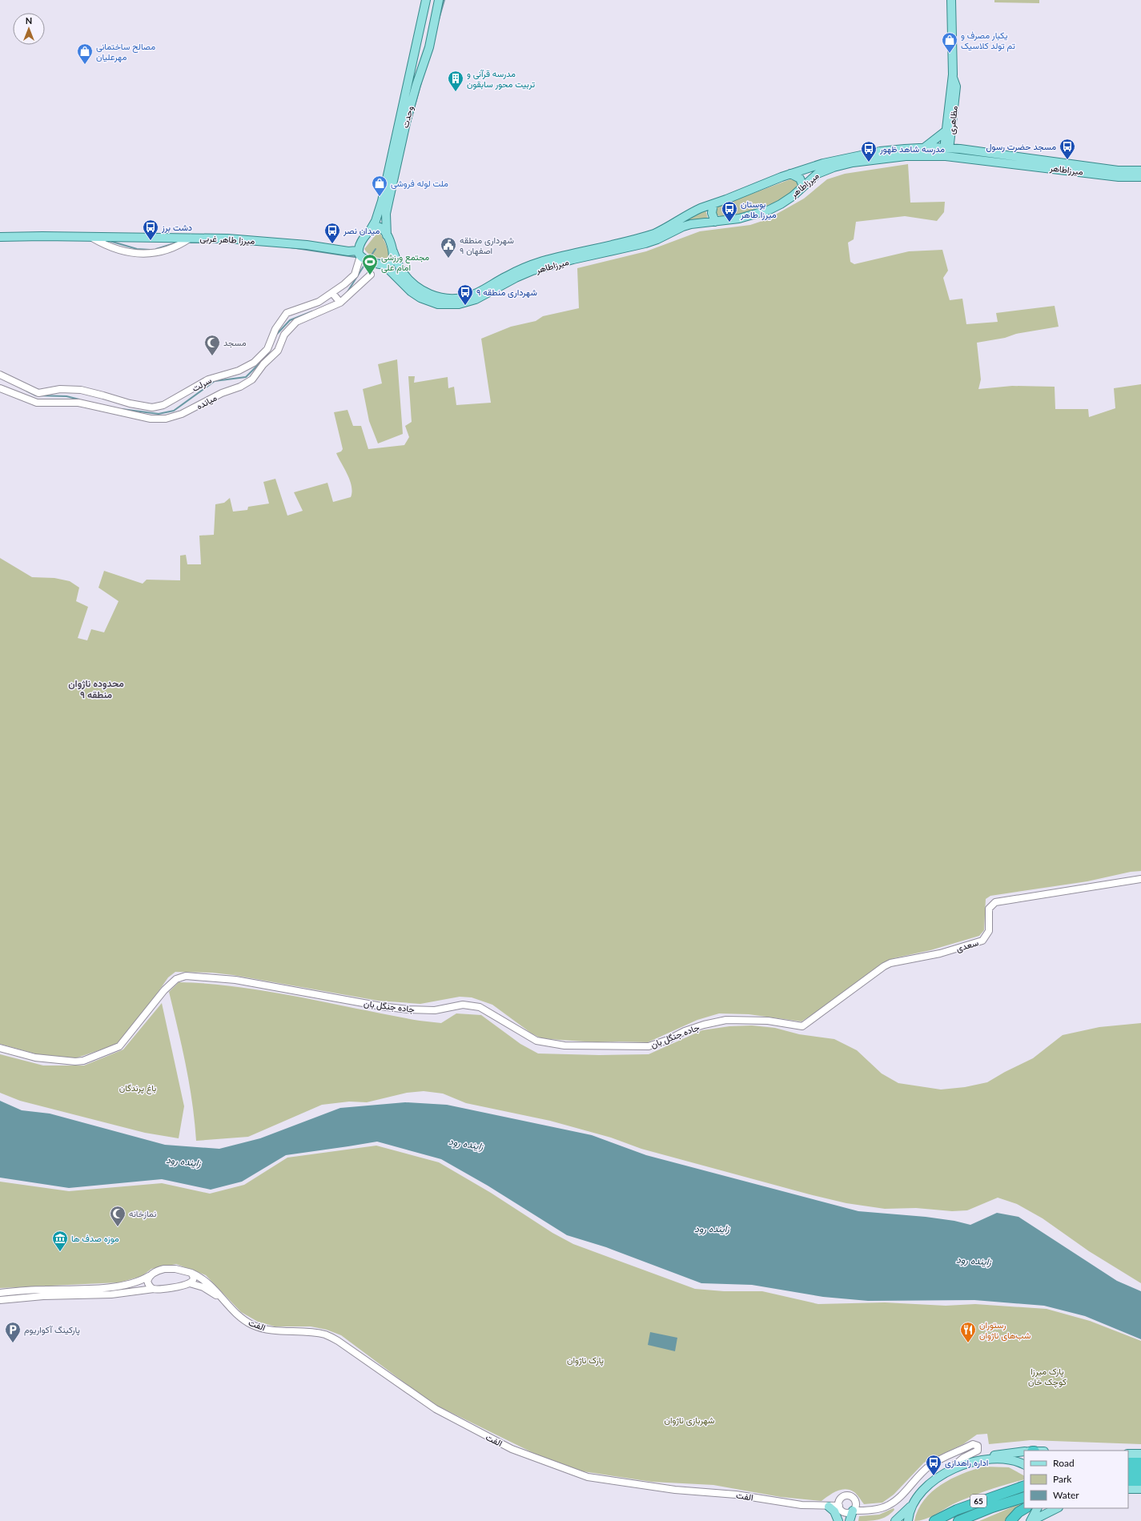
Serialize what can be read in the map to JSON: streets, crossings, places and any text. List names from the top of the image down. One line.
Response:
{"streets":{"highway":["65"],"main road":["وحدت","مظاهری","میرزاطاهر","میرزا طاهر غربی"],"street":["سرلت","میانده","سعدی","جاده جنگل بان","الفت"]},"crossings":[["وحدت","میرزاطاهر"],["وحدت","میرزا طاهر غربی"],["مظاهری","میرزاطاهر"],["میرزاطاهر","میرزا طاهر غربی"],["سرلت","میانده"],["سعدی","جاده جنگل بان"]],"districts":["محدوده ناژوان منطقه ۹"],"water":["زاینده رود"],"parks":["باغ پرندگان","پارک ناژوان","پارک میرزا کوچک خان","شهربازی ناژوان"],"places":{"shop":["یکبار مصرف و تم تولد کلاسیک","مصالح ساختمانی مهرعلیان","ملت لوله فروشی"],"building":["مدرسه قرآنی و تربیت محور سابقون"],"bus stop":["مسجد حضرت رسول","مدرسه شاهد ظهور","بوستان میرزا طاهر","دشت برز","میدان نصر","شهرداری منطقه ۹","اداره راهداری"],"public building":["شهرداری منطقه ۹ اصفهان"],"sports":["مجتمع ورزشی امام علی"],"mosque":["مسجد","نمازخانه"],"museum":["موزه صدف ها"],"parking":["پارکینگ آکواریوم"],"restaurant":["رستوران شب‌های ناژوان"]},"legend":["Road","Park","Water"],"north":"top"}
